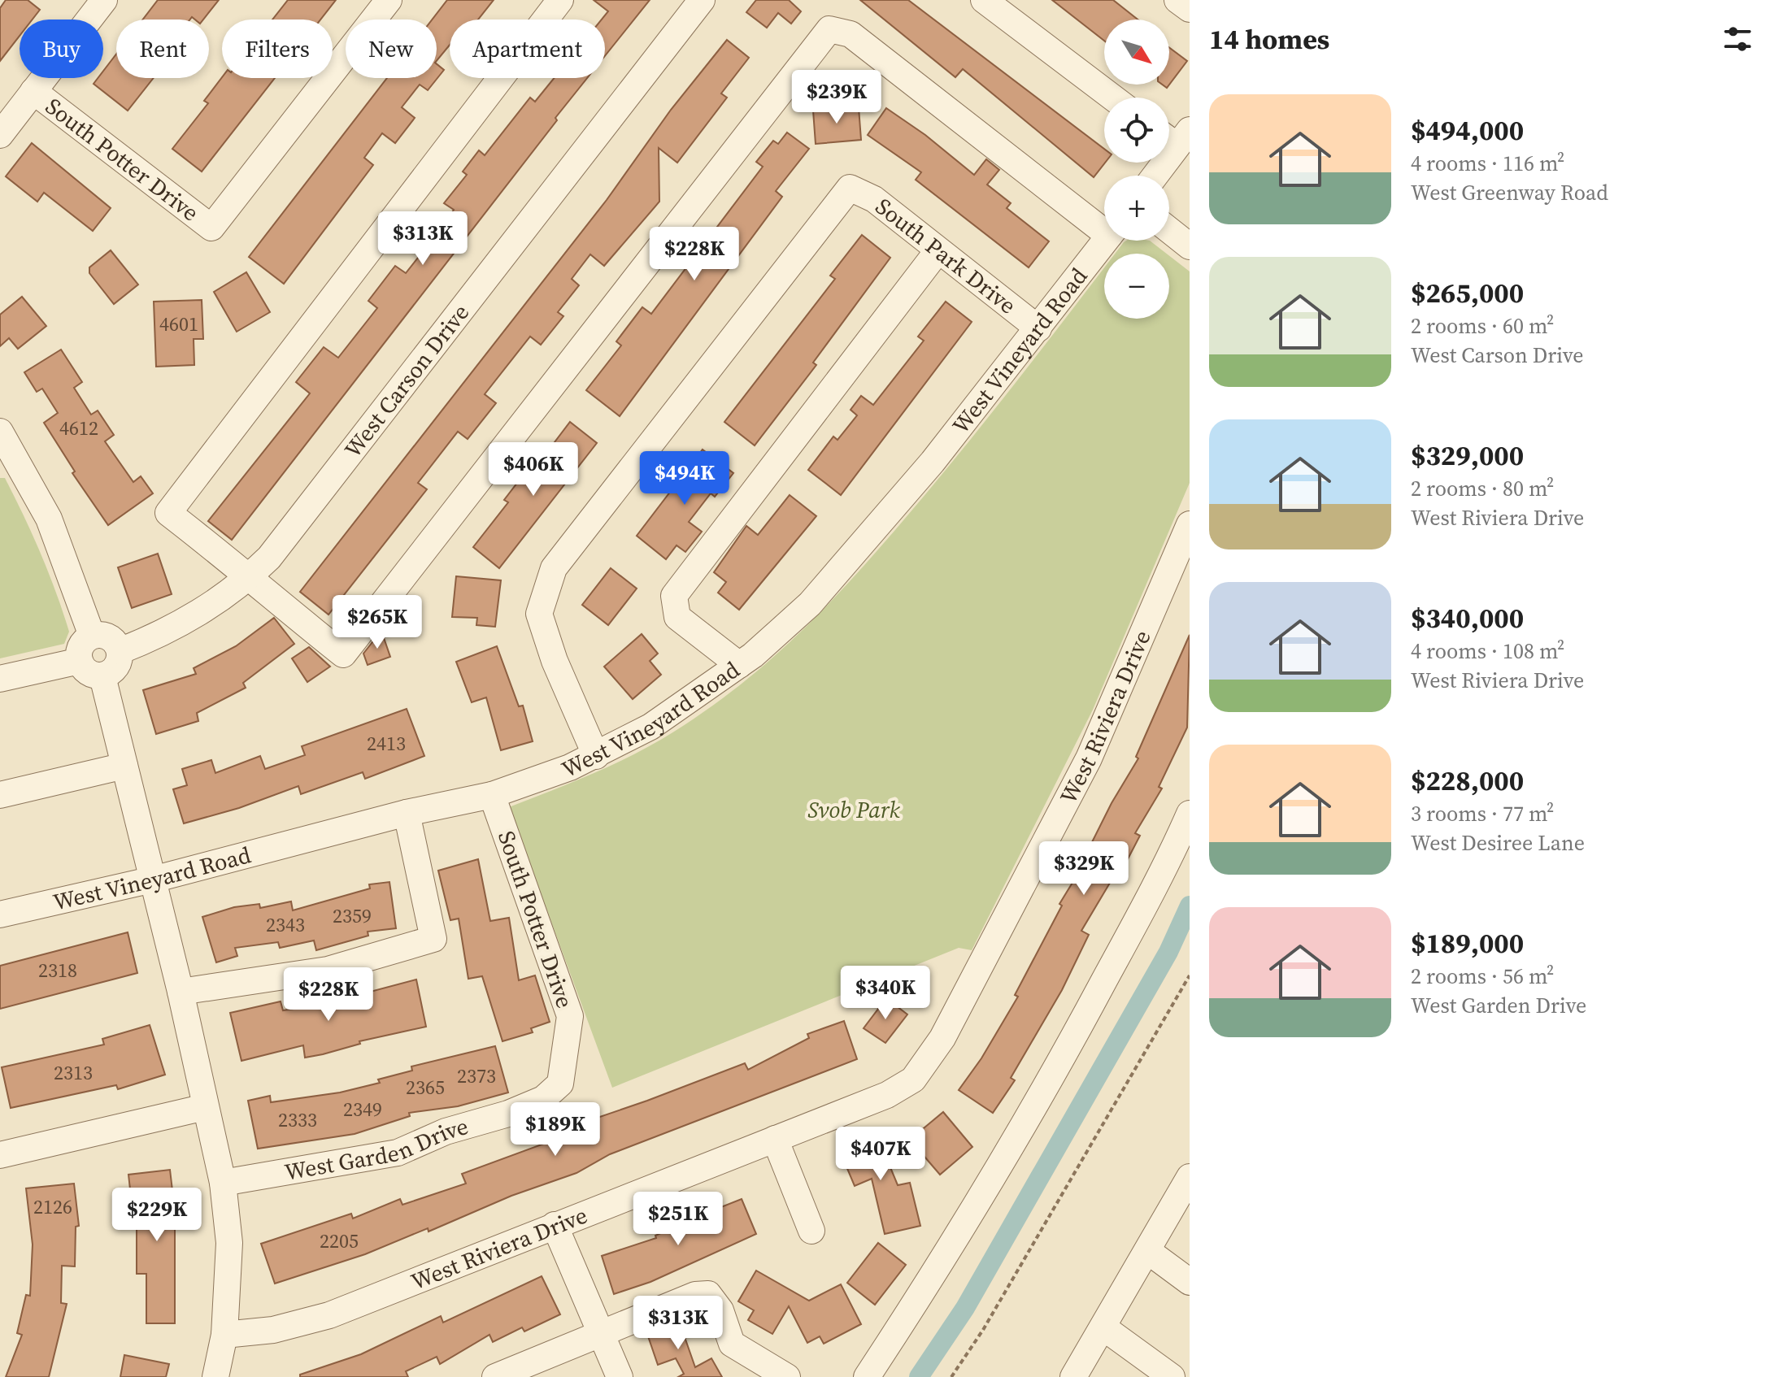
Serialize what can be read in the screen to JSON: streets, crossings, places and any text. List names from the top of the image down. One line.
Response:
{"streets":{"street":["South Potter Drive","South Park Drive","West Vineyard Road","West Carson Drive","West Riviera Drive","West Garden Drive"]},"crossings":[["South Potter Drive","West Vineyard Road"],["South Potter Drive","West Garden Drive"],["South Park Drive","West Vineyard Road"]],"parks":["Svob Park"],"house_numbers":["4601","4612","2413","2359","2343","2318","2313","2373","2365","2349","2333","2126","2205"],"north":"bottom right","page":{"heading":"14 homes","map_buttons":["+","−"],"chip":["Buy","Rent","Filters","New","Apartment"],"price":["$239K","$313K","$228K","$406K","$494K","$265K","$329K","$340K","$228K","$189K","$407K","$229K","$251K","$313K"],"list":[{"name":"$494,000","note":"4 rooms · 116 m² · West Greenway Road"},{"name":"$265,000","note":"2 rooms · 60 m² · West Carson Drive"},{"name":"$329,000","note":"2 rooms · 80 m² · West Riviera Drive"},{"name":"$340,000","note":"4 rooms · 108 m² · West Riviera Drive"},{"name":"$228,000","note":"3 rooms · 77 m² · West Desiree Lane"},{"name":"$189,000","note":"2 rooms · 56 m² · West Garden Drive"}]}}
